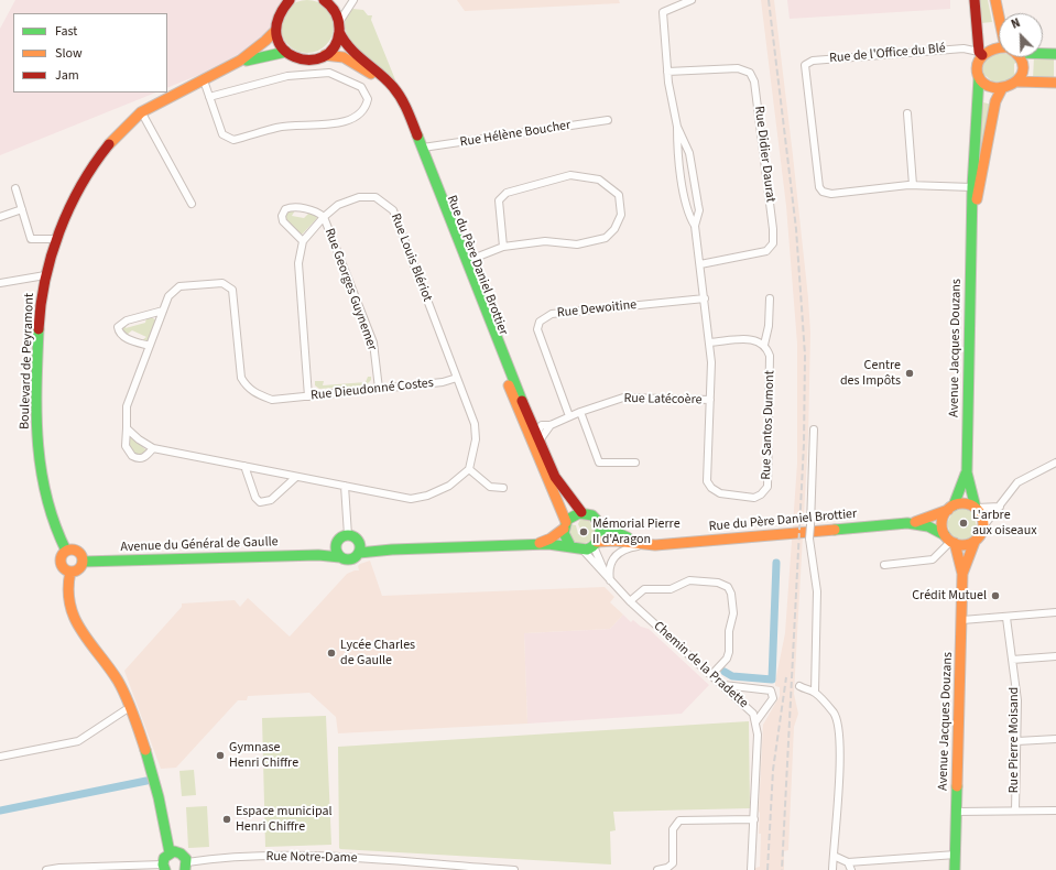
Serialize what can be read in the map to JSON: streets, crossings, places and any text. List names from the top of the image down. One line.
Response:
{"streets":{"main road":["Rue du Père Daniel Brottier","Avenue Jacques Douzans","Boulevard de Peyramont","Avenue du Général de Gaulle"],"street":["Rue de l'Office du Blé","Rue Hélène Boucher","Rue Didier Daurat","Rue Louis Blériot","Rue Georges Guynemer","Rue Dewoitine","Rue Dieudonné Costes","Rue Latécoère","Rue Santos Dumont","Chemin de la Pradette","Rue Pierre Moisand","Rue Notre-Dame"]},"crossings":[["Rue Hélène Boucher","Rue du Père Daniel Brottier"],["Rue Didier Daurat","Rue Latécoère"],["Rue Louis Blériot","Rue Georges Guynemer"],["Rue Louis Blériot","Rue Dieudonné Costes"],["Rue du Père Daniel Brottier","Avenue Jacques Douzans"],["Rue du Père Daniel Brottier","Boulevard de Peyramont"],["Rue du Père Daniel Brottier","Rue Latécoère"],["Rue du Père Daniel Brottier","Chemin de la Pradette"],["Rue Georges Guynemer","Rue Dieudonné Costes"],["Rue Dewoitine","Rue Latécoère"],["Boulevard de Peyramont","Avenue du Général de Gaulle"],["Rue Latécoère","Rue Santos Dumont"]],"places":["Centre des Impôts","L'arbre aux oiseaux","Mémorial Pierre II d'Aragon","Crédit Mutuel","Lycée Charles de Gaulle","Gymnase Henri Chiffre","Espace municipal Henri Chiffre"],"legend":["Fast","Slow","Jam"],"north":"top left"}
